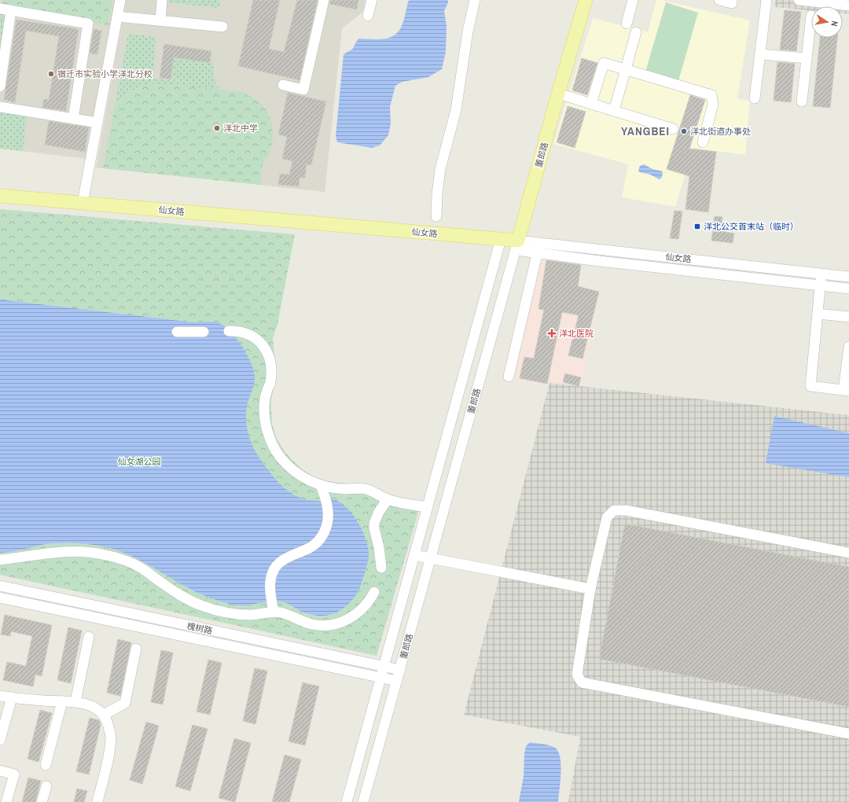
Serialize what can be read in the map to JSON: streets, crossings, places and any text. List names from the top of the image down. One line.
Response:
{"streets":{"main road":["董郎路","仙女路"],"street":["槐树路"]},"crossings":[["董郎路","仙女路"],["董郎路","槐树路"]],"districts":["YANGBEI"],"parks":["仙女湖公园"],"places":{"other":["宿迁市实验小学洋北分校","洋北中学","洋北街道办事处"],"transit":["洋北公交首末站（临时）"],"health":["洋北医院"]},"north":"right"}
